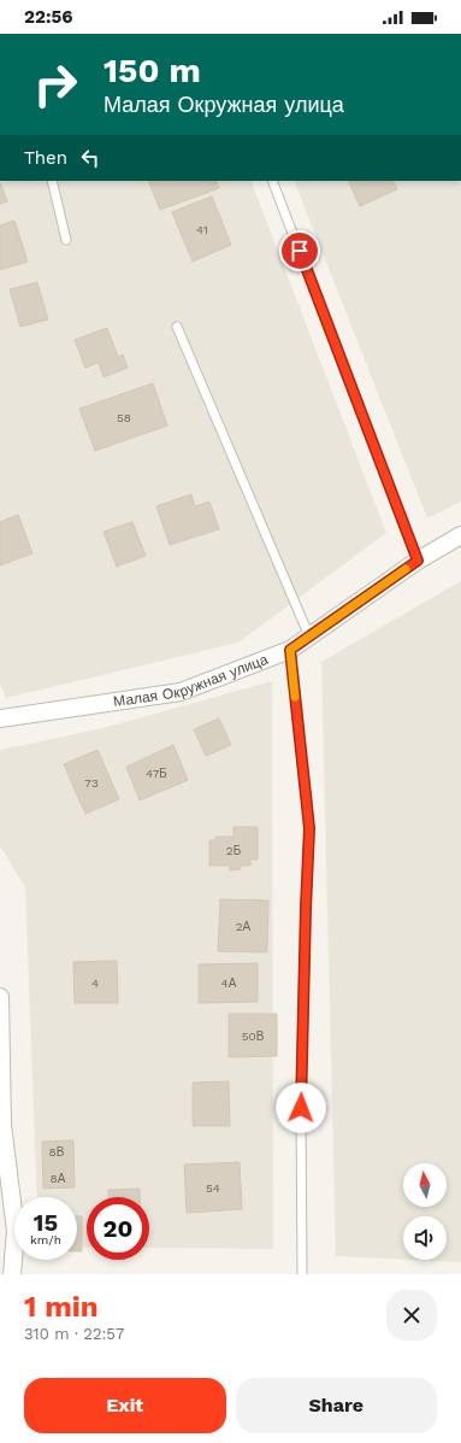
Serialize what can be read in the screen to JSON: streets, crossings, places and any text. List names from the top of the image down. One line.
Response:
{"streets":{"street":["Малая Окружная улица"]},"house_numbers":["41","58","47Б","73","2Б","2А","4","4А","50В","8В","8А","54"],"north":"top","page":{"status":"22:56","turn":["150 m","Малая Окружная улица"],"then":"Then","speed":"15 km/h","limit":"20","heading":["1 min","310 m · 22:57"],"buttons":["Exit","Share"]}}
